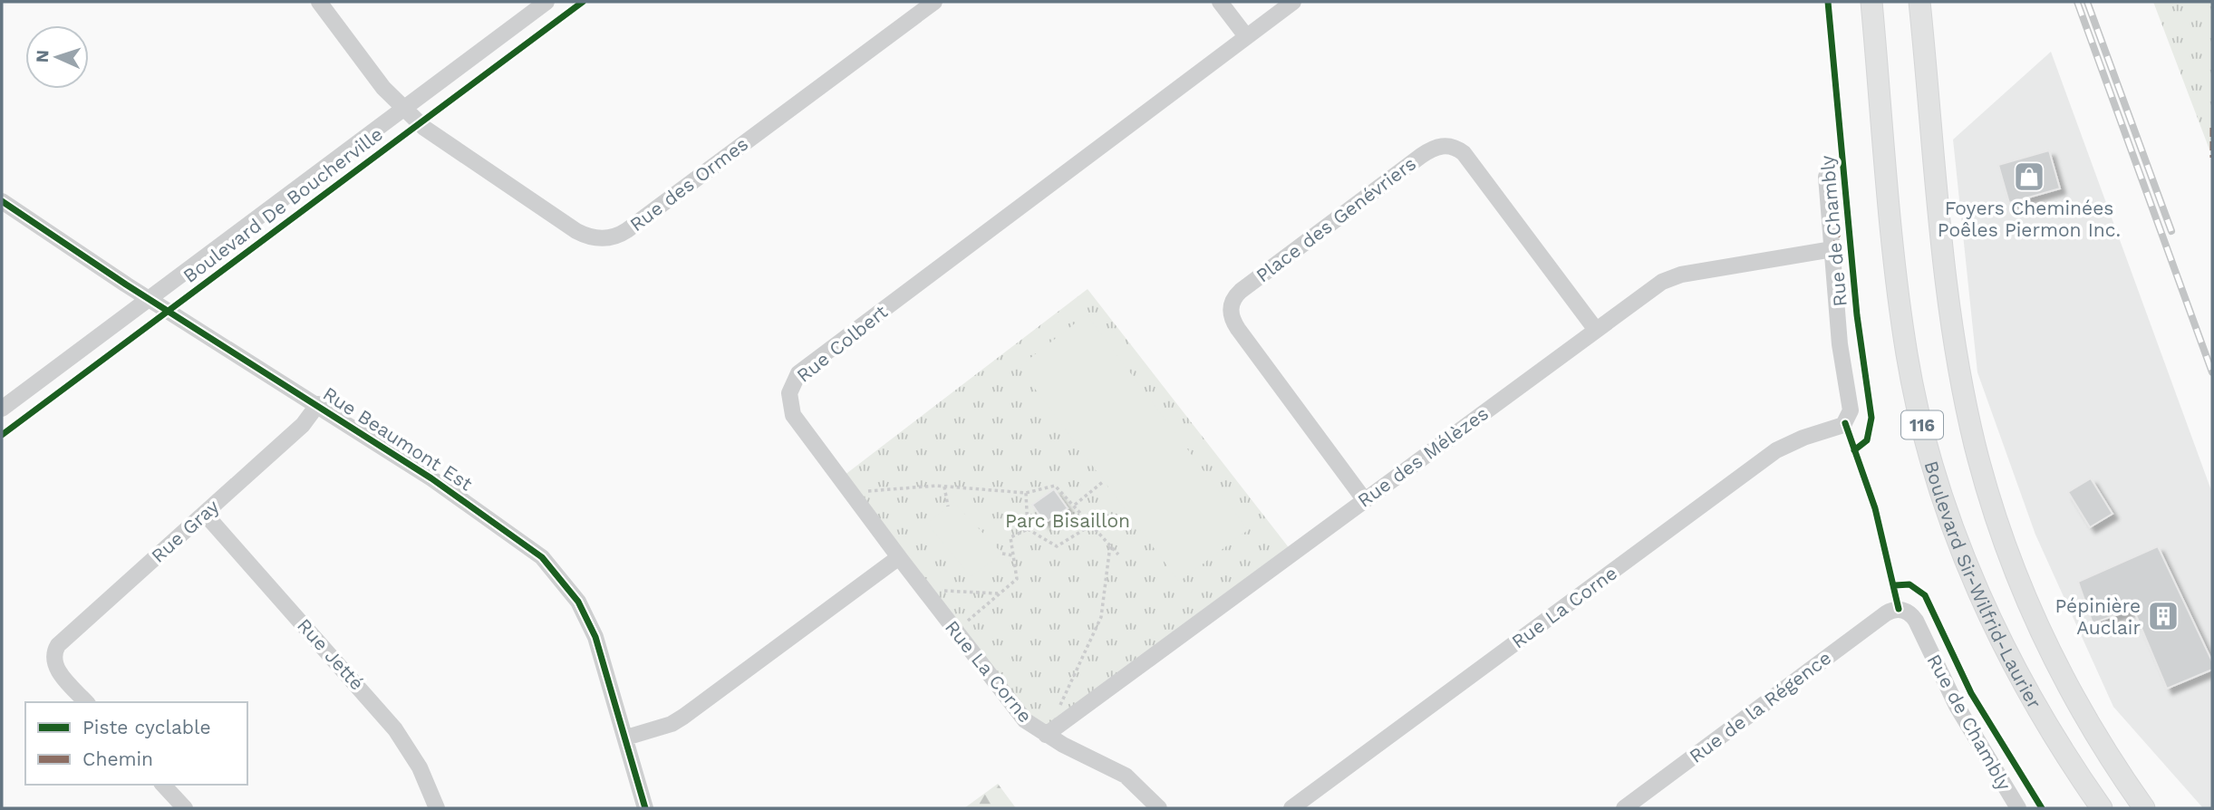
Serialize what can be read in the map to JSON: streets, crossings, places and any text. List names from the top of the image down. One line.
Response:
{"streets":{"main road":["116","Boulevard Sir-Wilfrid-Laurier"],"street":["Rue des Ormes","Boulevard De Boucherville","Place des Genévriers","Rue de Chambly","Rue Colbert","Rue Beaumont Est","Rue des Mélèzes","Rue Gray","Rue La Corne","Rue Jetté","Rue de la Régence"]},"crossings":[["Rue des Ormes","Boulevard De Boucherville"],["Boulevard De Boucherville","Rue Beaumont Est"],["Place des Genévriers","Rue des Mélèzes"],["Rue de Chambly","Rue des Mélèzes"],["Rue de Chambly","Rue La Corne"],["Rue de Chambly","Rue de la Régence"],["Rue Colbert","Rue La Corne"],["Rue Beaumont Est","Rue Gray"],["Rue des Mélèzes","Rue La Corne"],["Rue Gray","Rue Jetté"]],"parks":["Parc Bisaillon"],"places":{"shop":["Foyers Cheminées Poêles Piermon Inc."],"building":["Pépinière Auclair"]},"legend":["Piste cyclable","Chemin"],"north":"left"}
